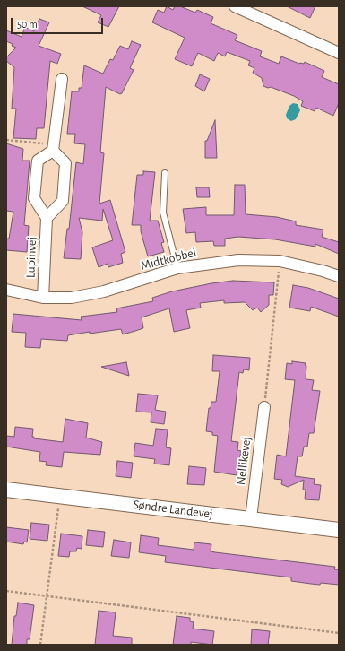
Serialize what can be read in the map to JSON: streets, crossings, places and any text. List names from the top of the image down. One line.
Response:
{"streets":{"street":["Lupinvej","Midtkobbel","Nellikevej","Søndre Landevej"]},"crossings":[["Lupinvej","Midtkobbel"],["Nellikevej","Søndre Landevej"]],"scale_bar":"50 m"}
